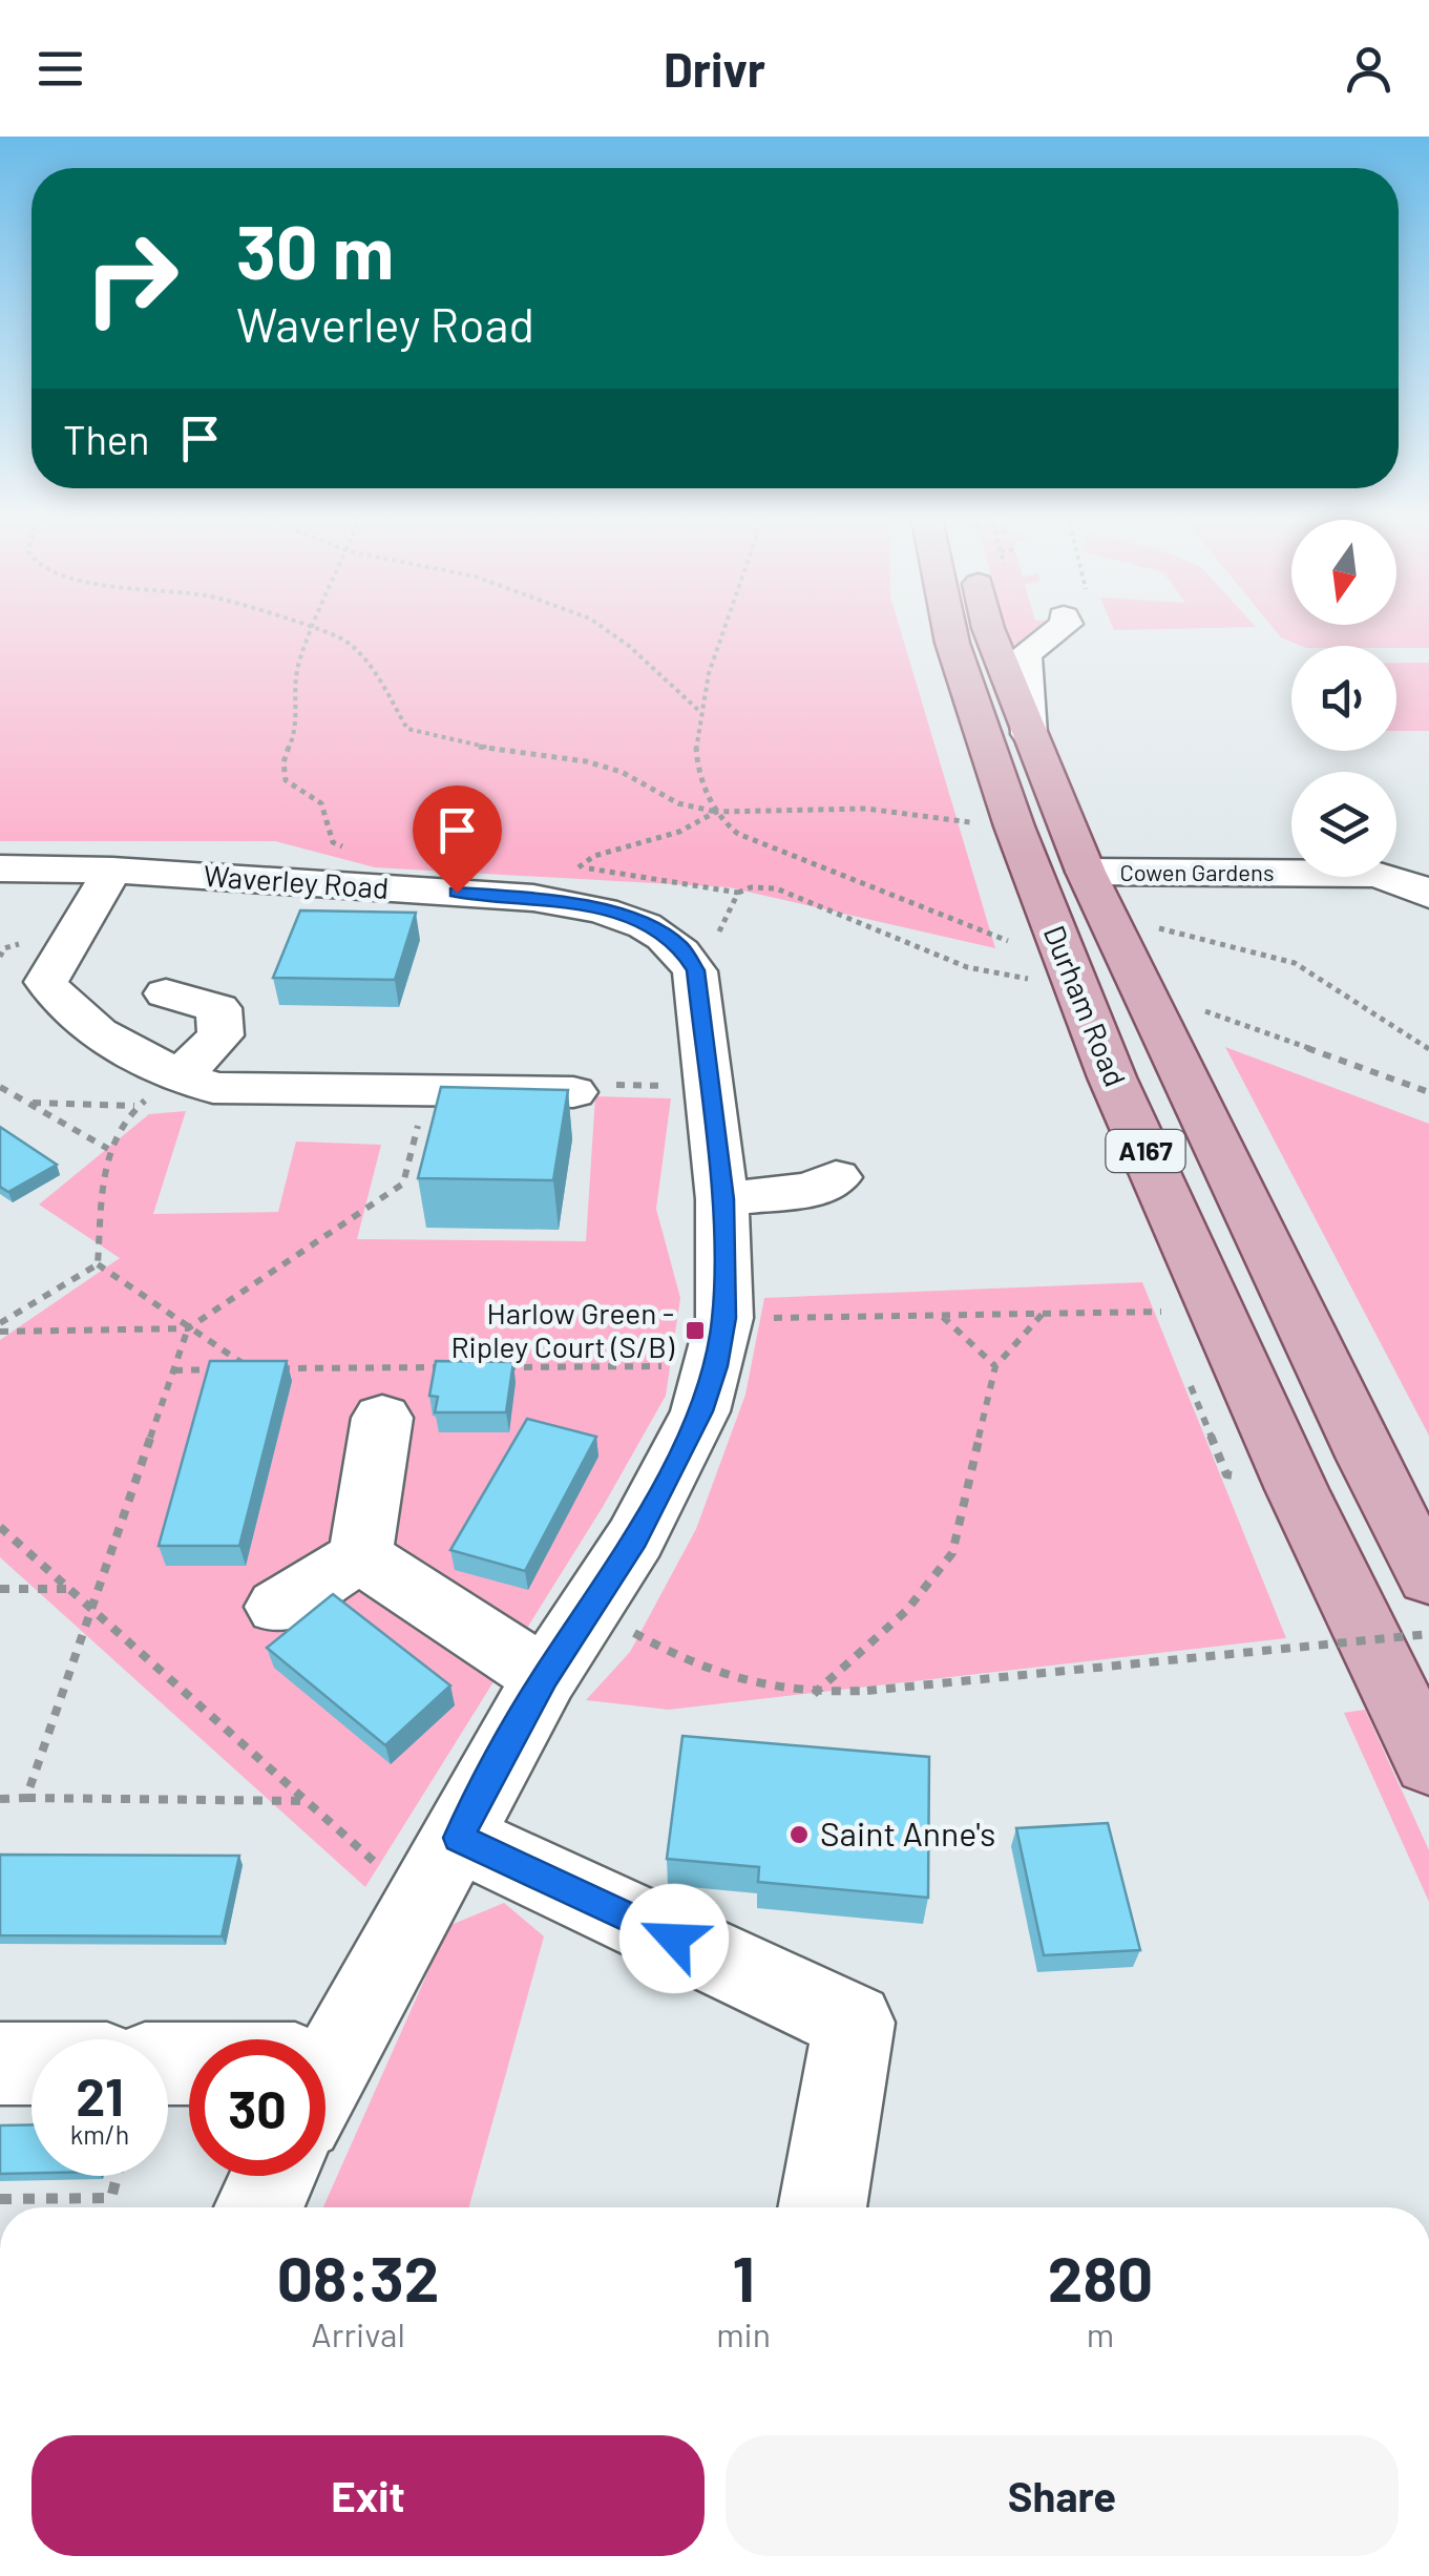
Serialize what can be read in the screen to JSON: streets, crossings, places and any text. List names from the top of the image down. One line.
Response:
{"streets":{"main road":["Durham Road","A167"],"street":["Cowen Gardens","Waverley Road"]},"crossings":[["Cowen Gardens","Durham Road"]],"places":{"transit":["Harlow Green - Ripley Court (S/B)"],"other":["Saint Anne's"]},"north":"bottom","page":{"header":"Drivr","turn":["30 m","Waverley Road"],"then":"Then","speed":"21 km/h","limit":"30","eta":["08:32","Arrival","1","min","280","m"],"buttons":["Exit","Share"]}}
